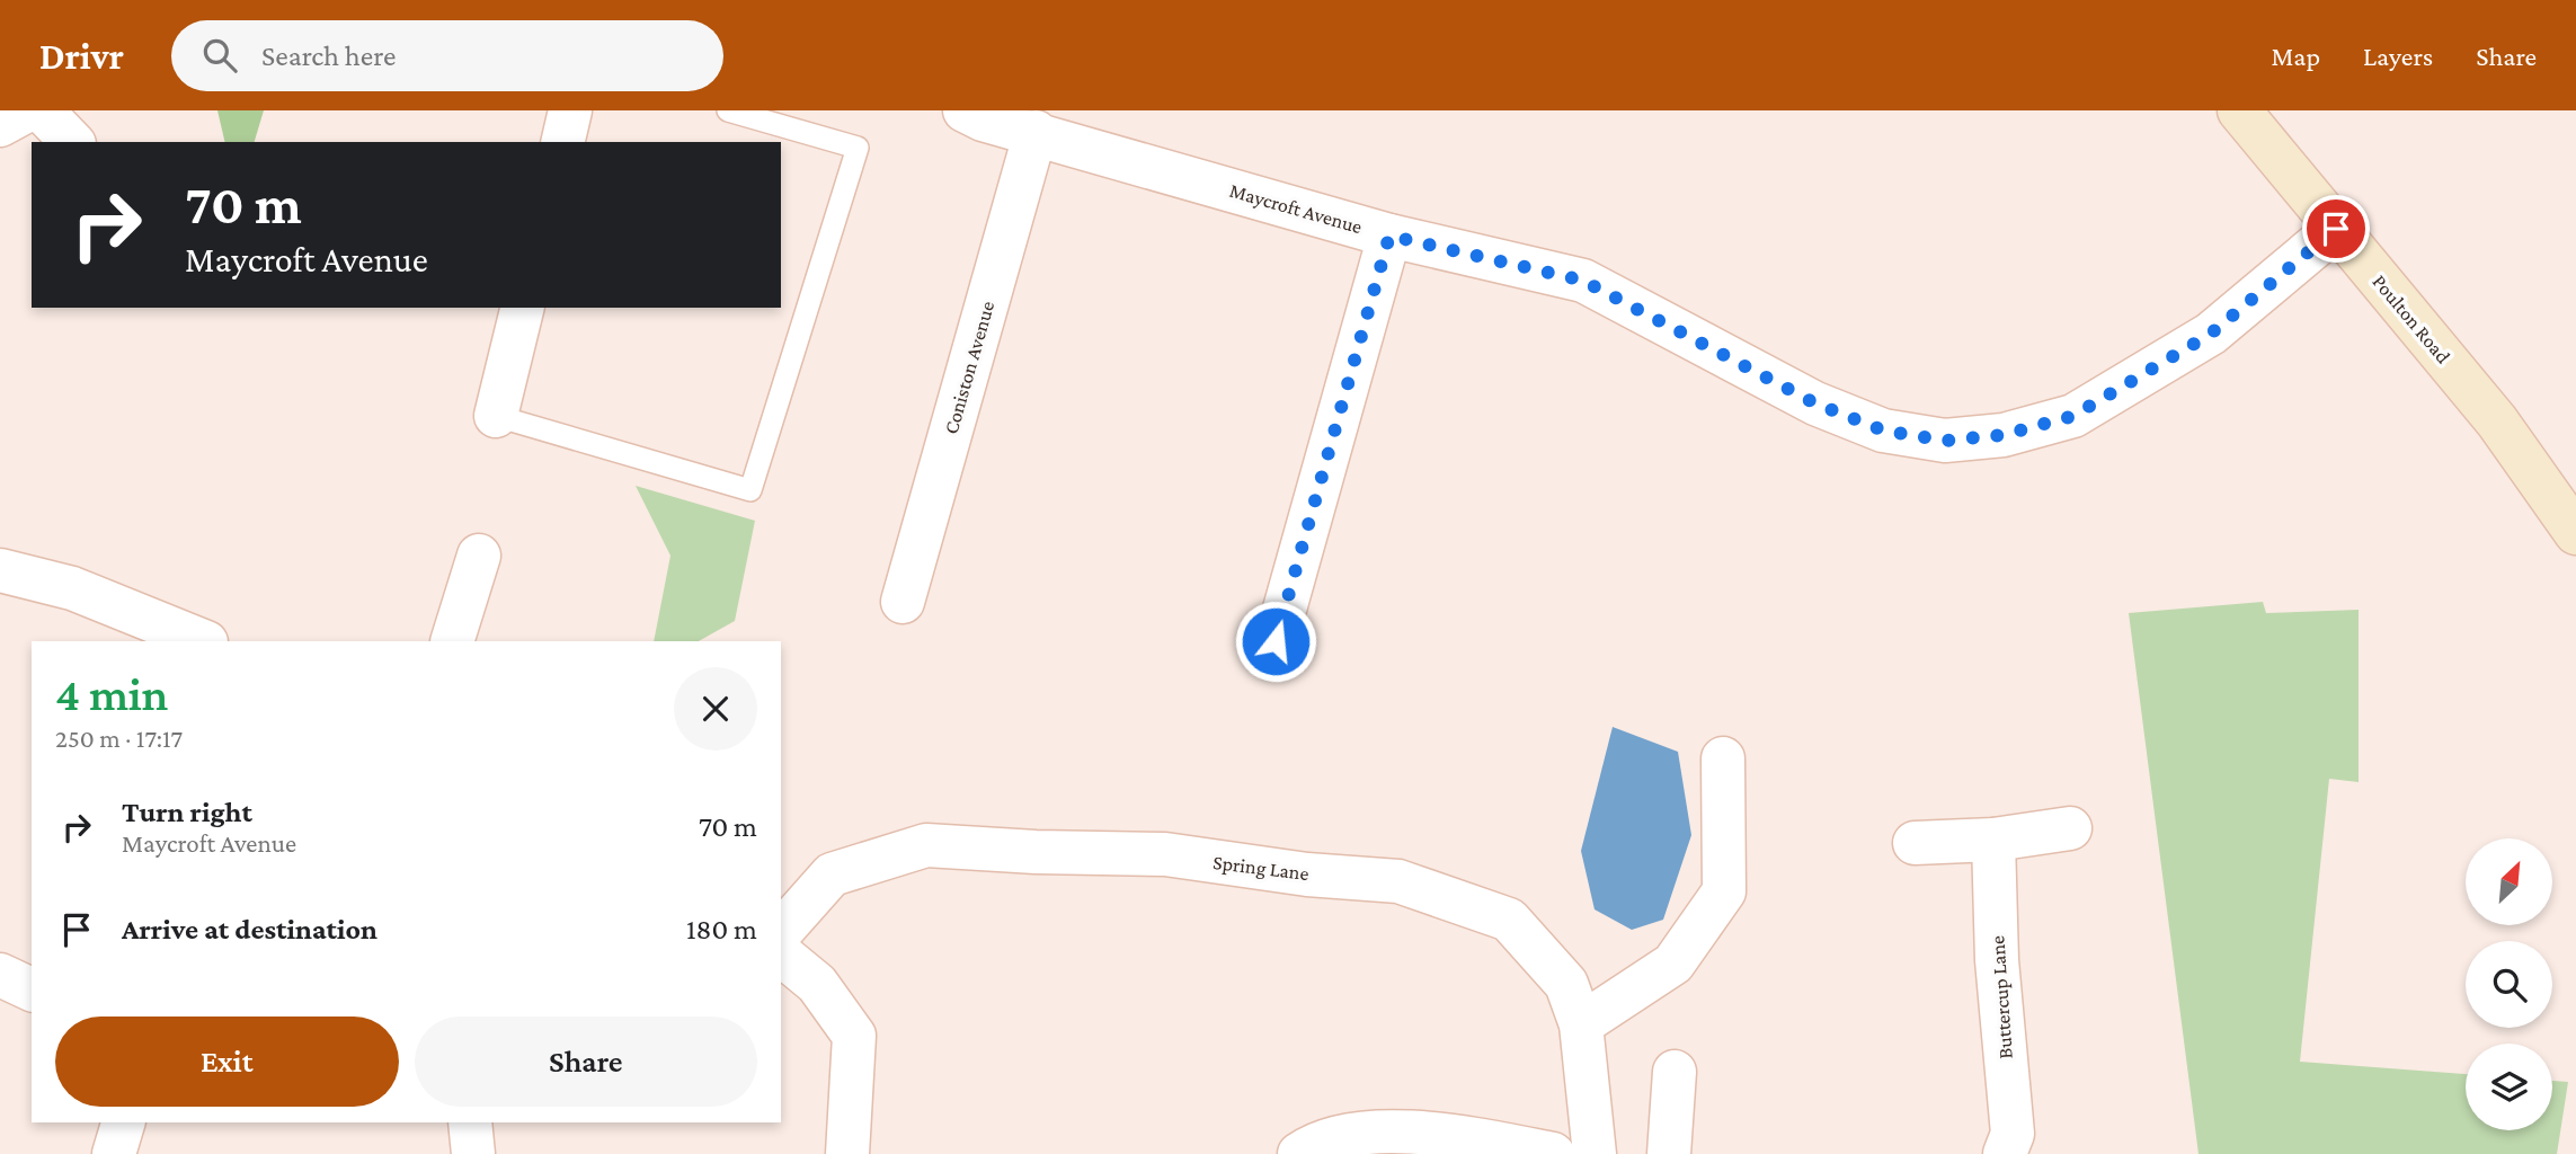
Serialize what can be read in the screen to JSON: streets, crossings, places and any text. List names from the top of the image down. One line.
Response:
{"streets":{"main road":["Poulton Road"],"street":["Maycroft Avenue","Coniston Avenue","Spring Lane","Buttercup Lane"]},"crossings":[["Maycroft Avenue","Poulton Road"],["Maycroft Avenue","Coniston Avenue"]],"north":"top right","page":{"header":"Drivr","search":"Search here","nav":["Map","Layers","Share"],"turn":["70 m","Maycroft Avenue"],"heading":["4 min","250 m · 17:17"],"list":[{"name":"Turn right","note":"Maycroft Avenue","value":"70 m"},{"name":"Arrive at destination","value":"180 m"}],"buttons":["Exit","Share"]}}
